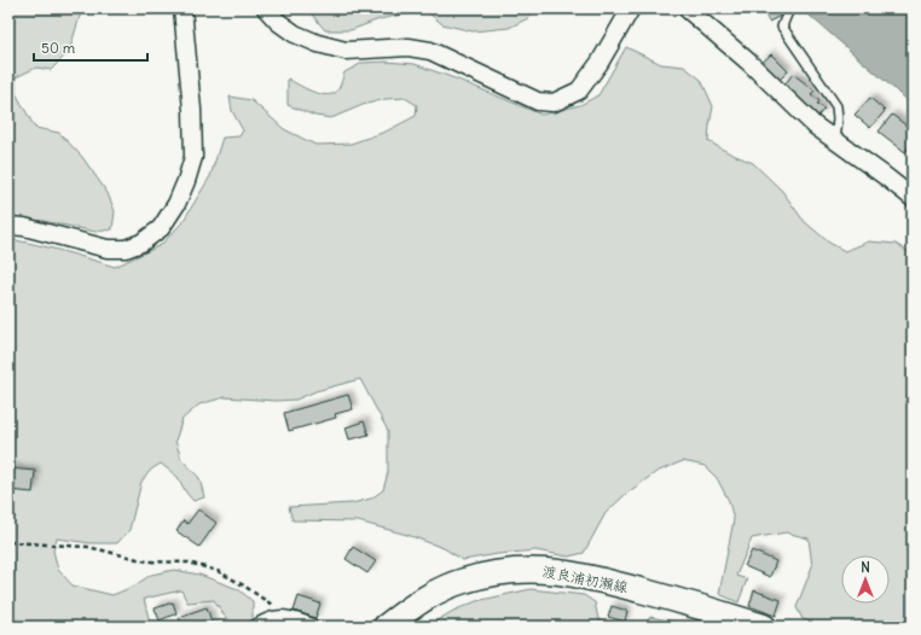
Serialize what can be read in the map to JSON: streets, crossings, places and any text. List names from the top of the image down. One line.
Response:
{"streets":{"main road":["渡良浦初瀬線"]},"scale_bar":"50 m","north":"top"}
